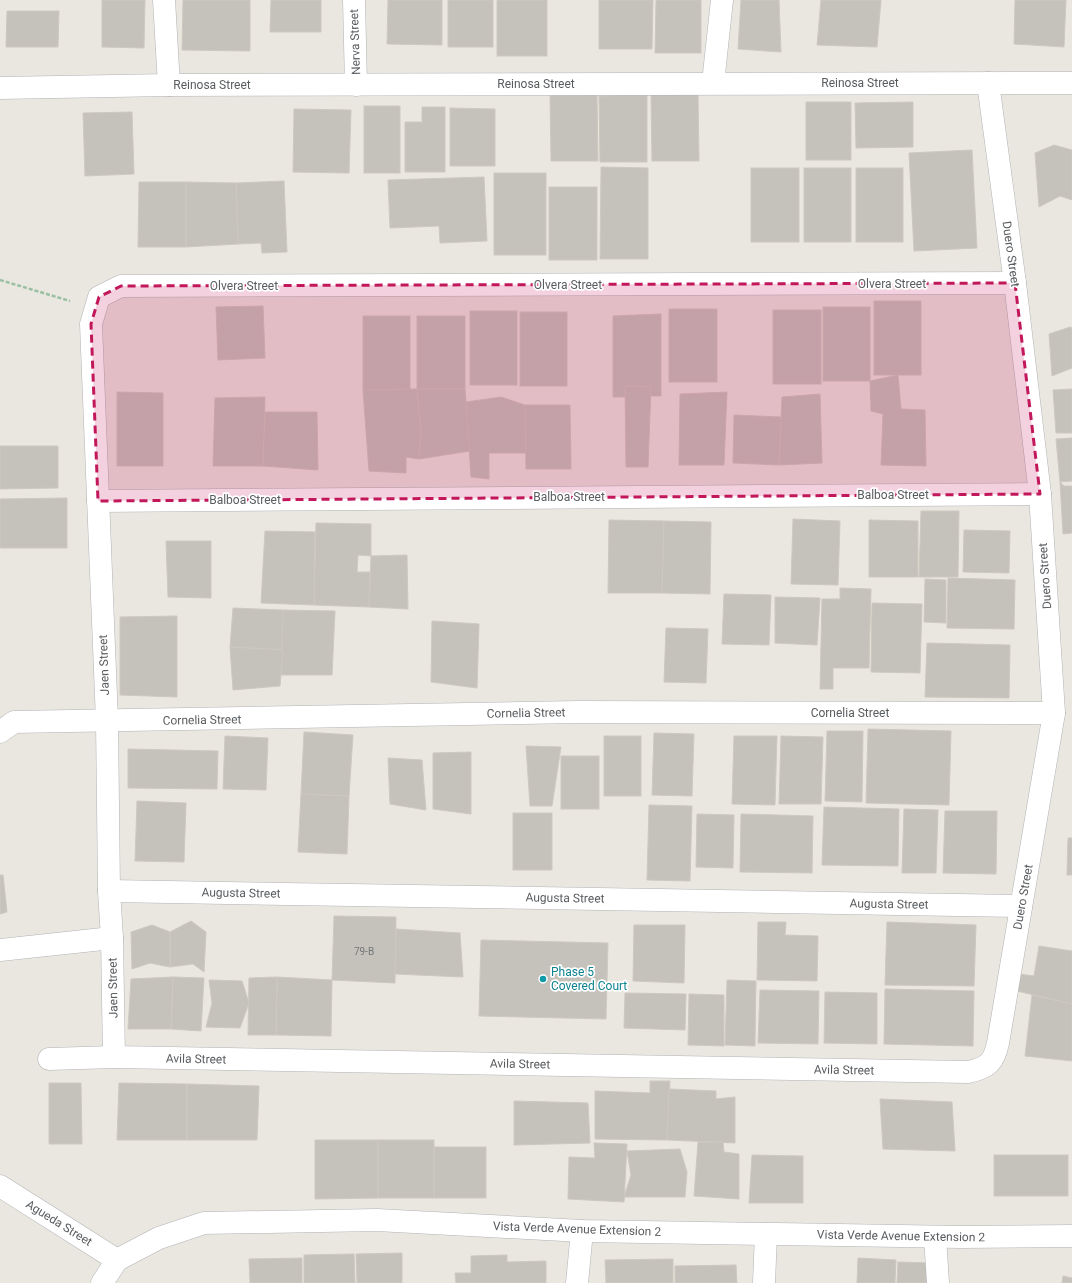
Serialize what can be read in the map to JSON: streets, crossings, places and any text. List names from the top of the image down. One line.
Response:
{"streets":{"street":["Nerva Street","Reinosa Street","Duero Street","Olvera Street","Balboa Street","Jaen Street","Cornelia Street","Augusta Street","Avila Street","Agueda Street","Vista Verde Avenue Extension 2"]},"crossings":[["Nerva Street","Reinosa Street"],["Reinosa Street","Duero Street"],["Duero Street","Olvera Street"],["Duero Street","Balboa Street"],["Duero Street","Cornelia Street"],["Duero Street","Augusta Street"],["Duero Street","Avila Street"],["Olvera Street","Jaen Street"],["Balboa Street","Jaen Street"],["Jaen Street","Cornelia Street"],["Jaen Street","Augusta Street"],["Jaen Street","Avila Street"],["Agueda Street","Vista Verde Avenue Extension 2"]],"places":["Phase 5 Covered Court"],"house_numbers":["79-B"]}
